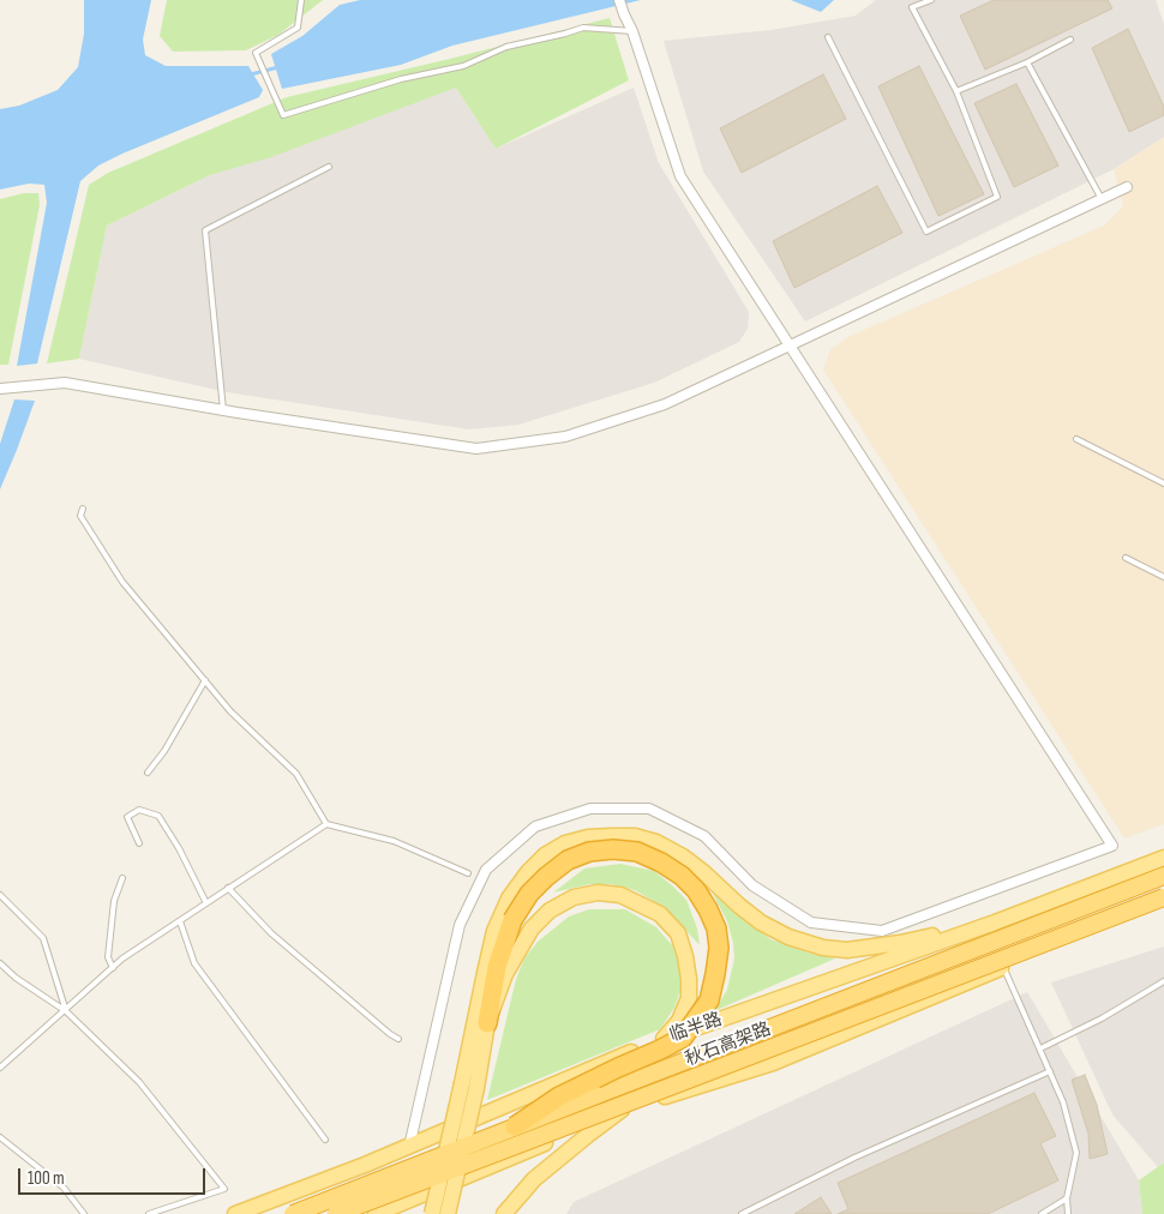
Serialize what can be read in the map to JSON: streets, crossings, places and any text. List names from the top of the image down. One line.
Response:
{"streets":{"highway":["秋石高架路"],"main road":["临半路"]},"scale_bar":"100 m"}
